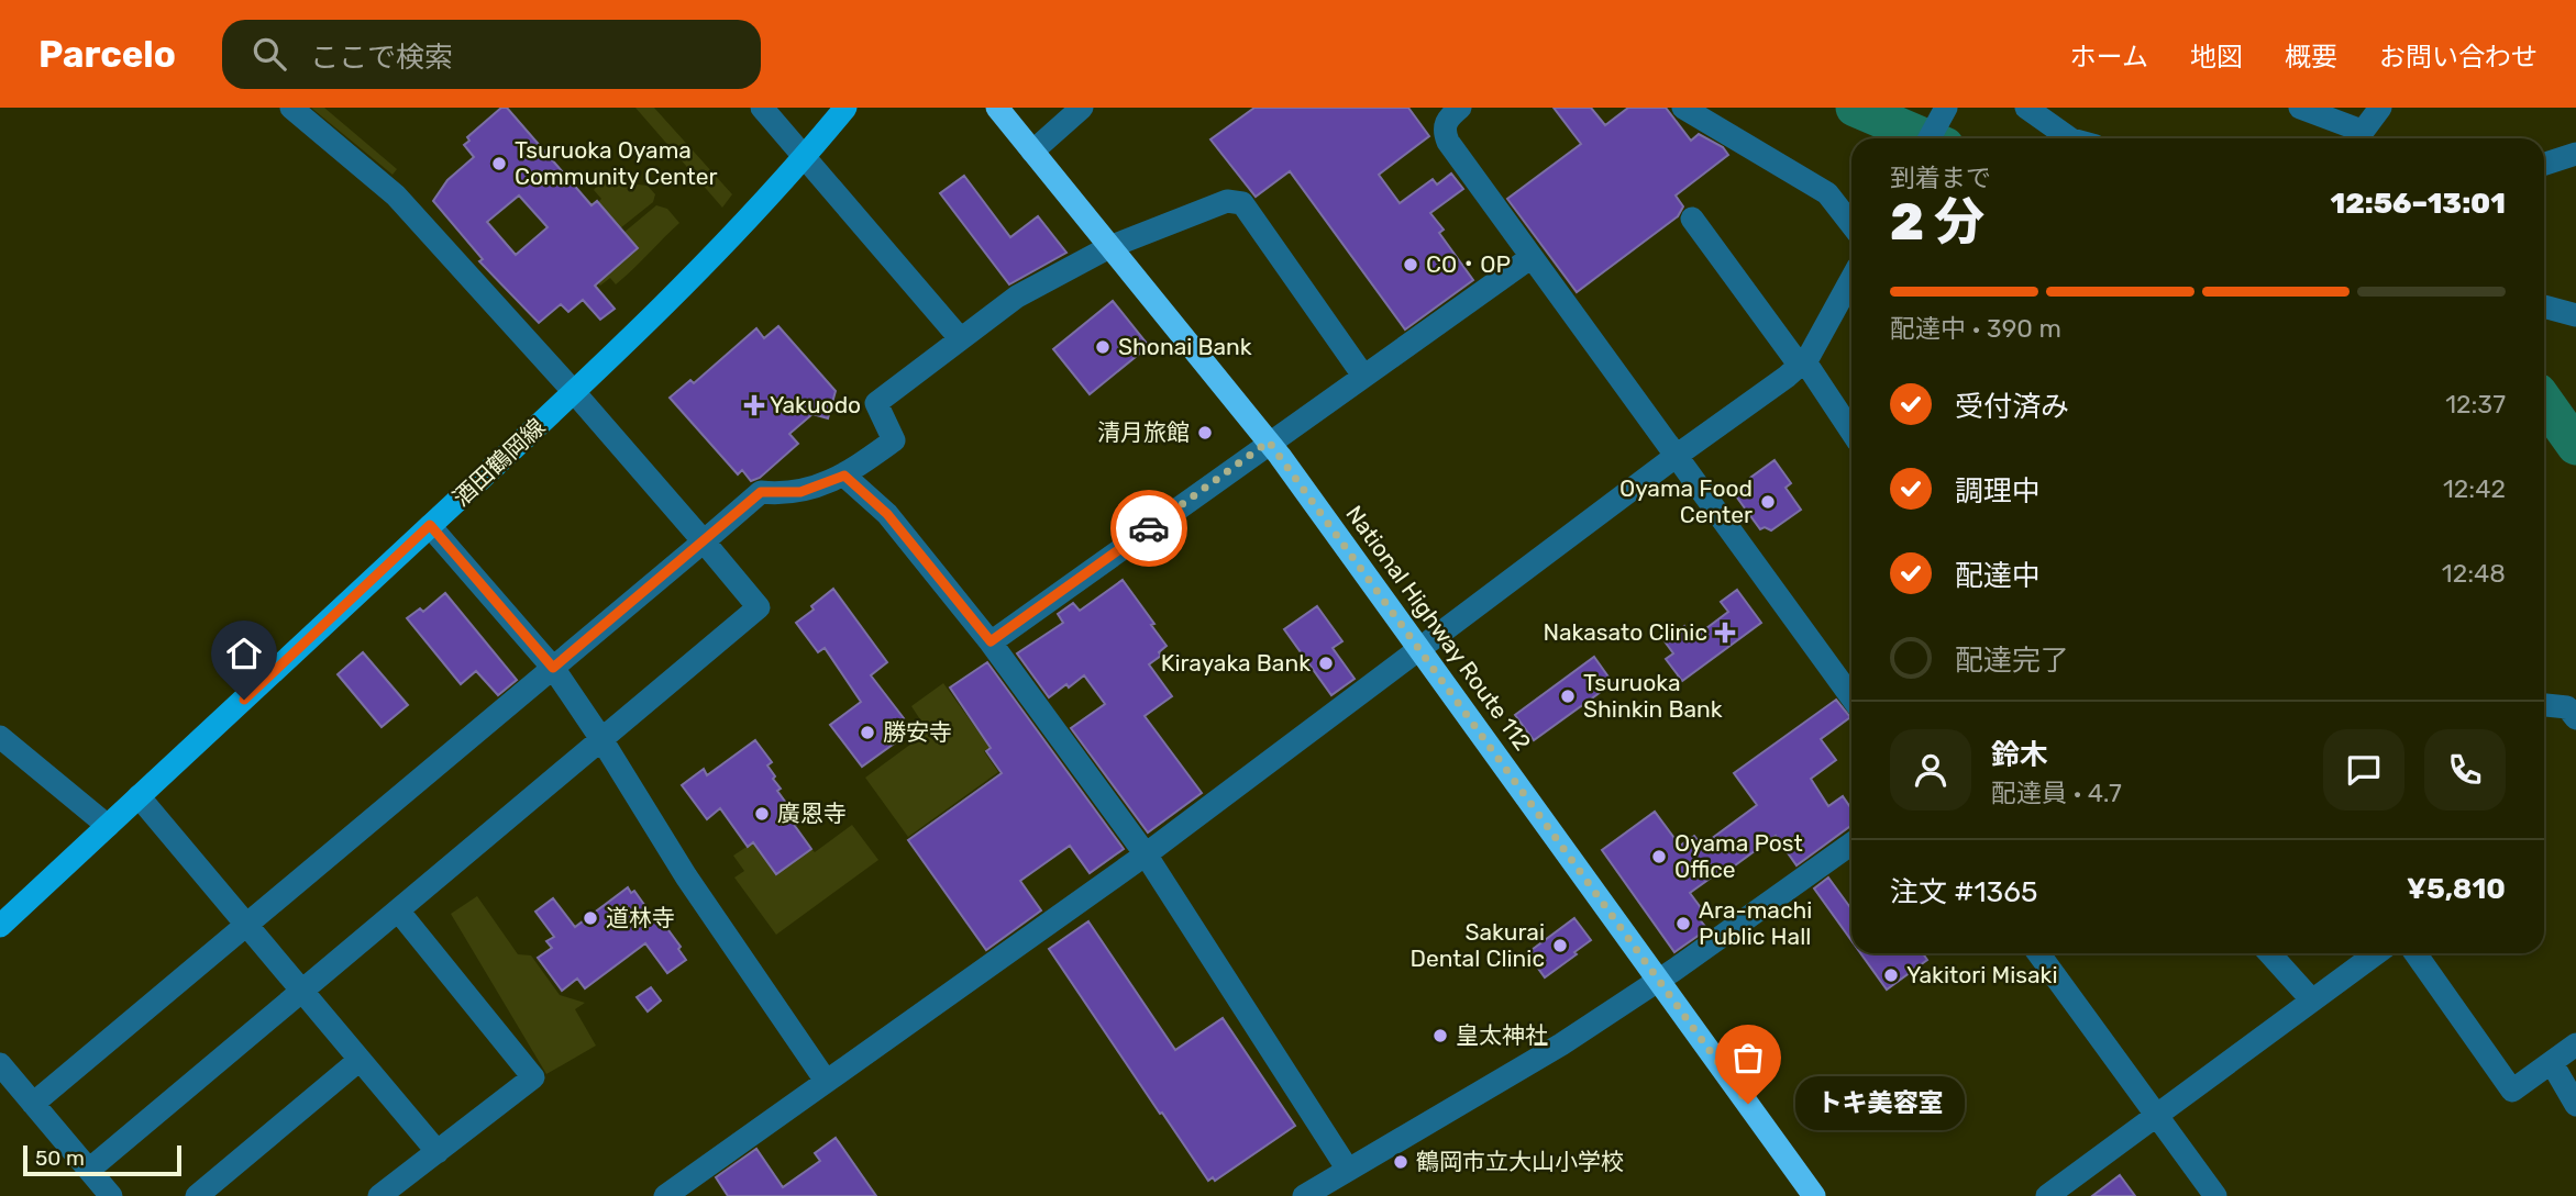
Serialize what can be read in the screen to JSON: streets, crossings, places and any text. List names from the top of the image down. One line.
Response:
{"streets":{"highway":["National Highway Route 112"],"main road":["酒田鶴岡線"]},"places":{"other":["Tsuruoka Oyama Community Center","CO・OP","Shonai Bank","清月旅館","Oyama Food Center","Kirayaka Bank","Tsuruoka Shinkin Bank","勝安寺","廣恩寺","Oyama Post Office","道林寺","Ara-machi Public Hall","Sakurai Dental Clinic","Yakitori Misaki","皇太神社","トキ美容室","鶴岡市立大山小学校"],"health":["Yakuodo","Nakasato Clinic"]},"scale_bar":"50 m","page":{"header":"Parcelo","search":"ここで検索","nav":["ホーム","地図","概要","お問い合わせ"],"heading":["2 分","到着まで","12:56–13:01"],"panel":["鈴木","配達員 · 4.7","注文 #1365","¥5,810"],"bar":"配達中 · 390 m","list":[["受付済み","12:37"],["調理中","12:42"],["配達中","12:48"],"配達完了"],"bubble":"トキ美容室","scale":"50 m"}}
